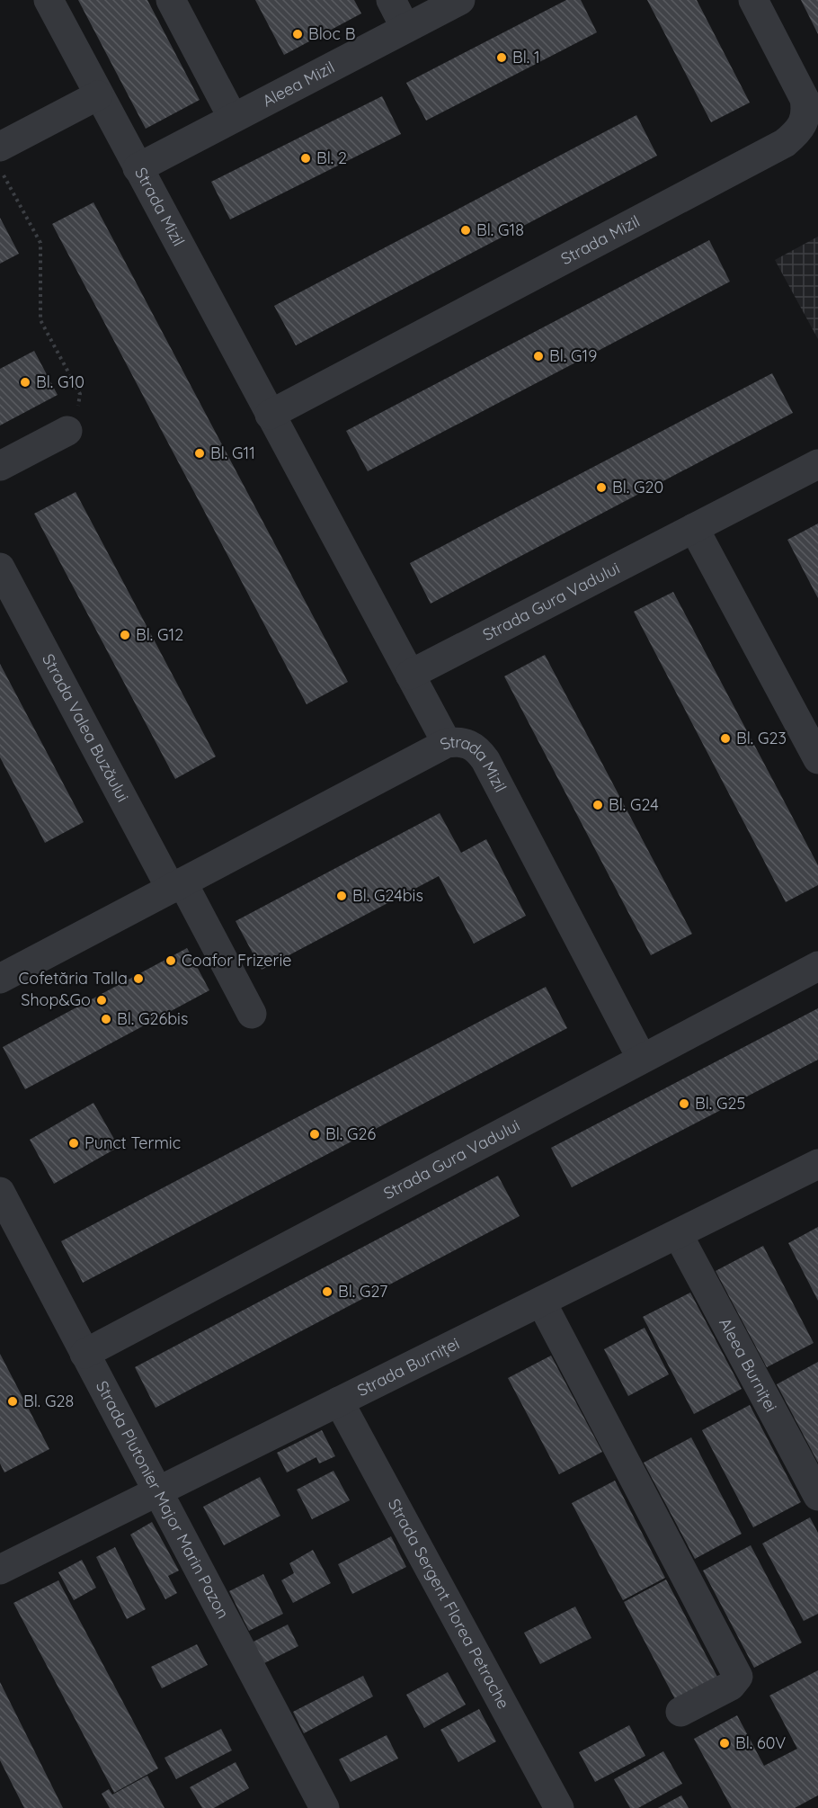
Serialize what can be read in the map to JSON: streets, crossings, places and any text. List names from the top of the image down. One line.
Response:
{"streets":{"street":["Aleea Mizil","Strada Mizil","Strada Gura Vadului","Strada Valea Buzăului","Aleea Burniței","Strada Burniței","Strada Plutonier Major Marin Pazon","Strada Sergent Florea Petrache"]},"crossings":[["Aleea Mizil","Strada Mizil"],["Strada Mizil","Strada Gura Vadului"],["Strada Gura Vadului","Strada Plutonier Major Marin Pazon"],["Aleea Burniței","Strada Burniței"],["Strada Burniței","Strada Plutonier Major Marin Pazon"],["Strada Burniței","Strada Sergent Florea Petrache"]],"places":["Bloc B","Bl. 1","Bl. 2","Bl. G18","Bl. G19","Bl. G10","Bl. G11","Bl. G20","Bl. G12","Bl. G23","Bl. G24","Bl. G24bis","Coafor Frizerie","Cofetăria Talla","Shop&Go","Bl. G26bis","Bl. G25","Bl. G26","Punct Termic","Bl. G27","Bl. G28","Bl. 60V"]}
